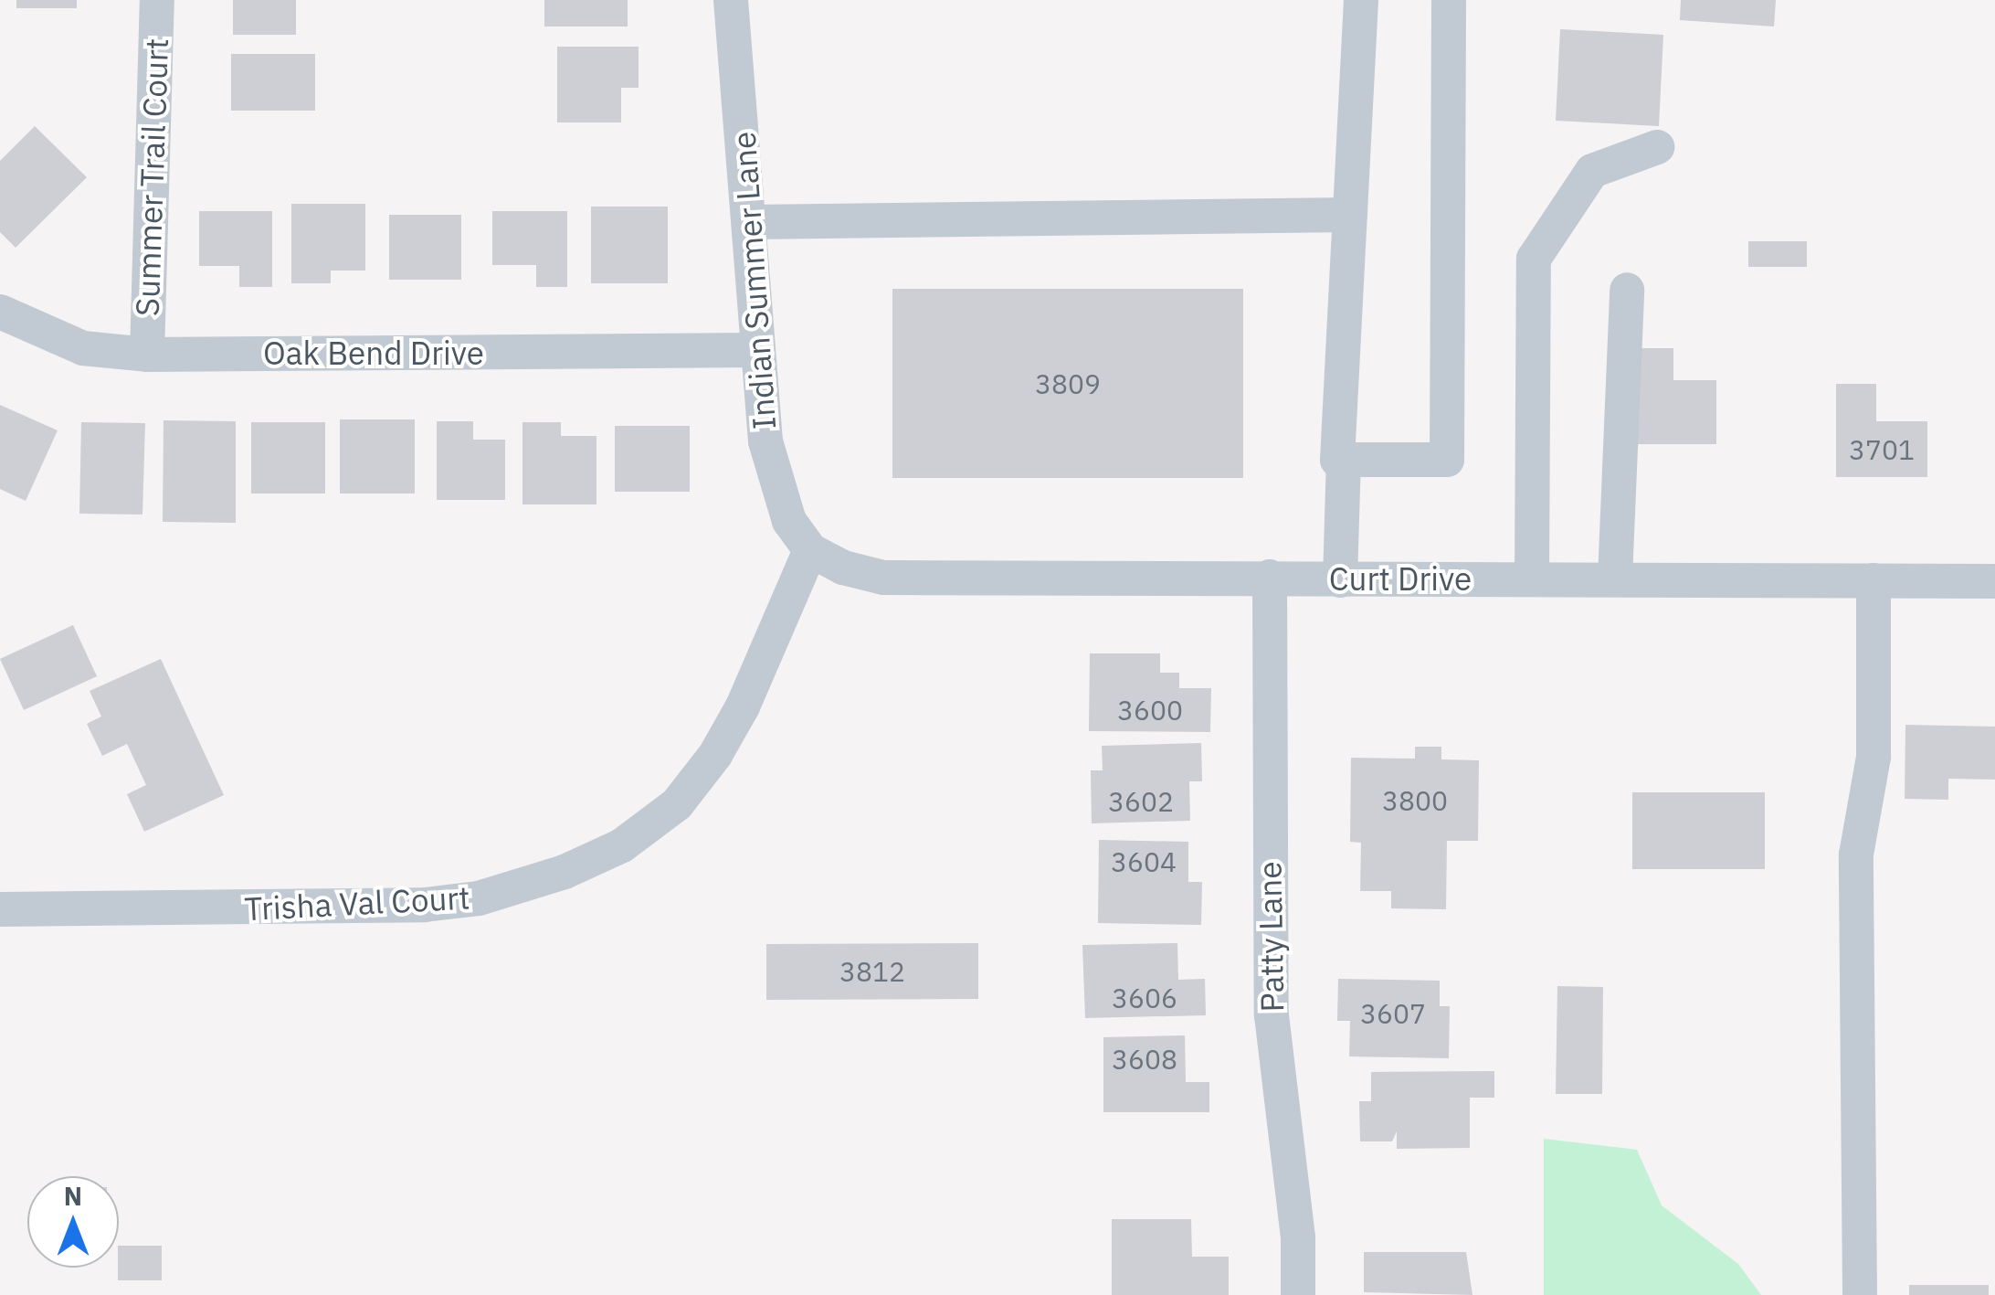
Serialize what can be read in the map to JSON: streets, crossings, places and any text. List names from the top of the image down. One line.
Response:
{"streets":{"street":["Summer Trail Court","Indian Summer Lane","Oak Bend Drive","Curt Drive","Trisha Val Court","Patty Lane"]},"crossings":[["Summer Trail Court","Oak Bend Drive"],["Indian Summer Lane","Oak Bend Drive"],["Indian Summer Lane","Curt Drive"],["Indian Summer Lane","Trisha Val Court"],["Curt Drive","Trisha Val Court"],["Curt Drive","Patty Lane"]],"house_numbers":["3809","3701","3600","3800","3602","3604","3812","3606","3607","3608"],"north":"top"}
